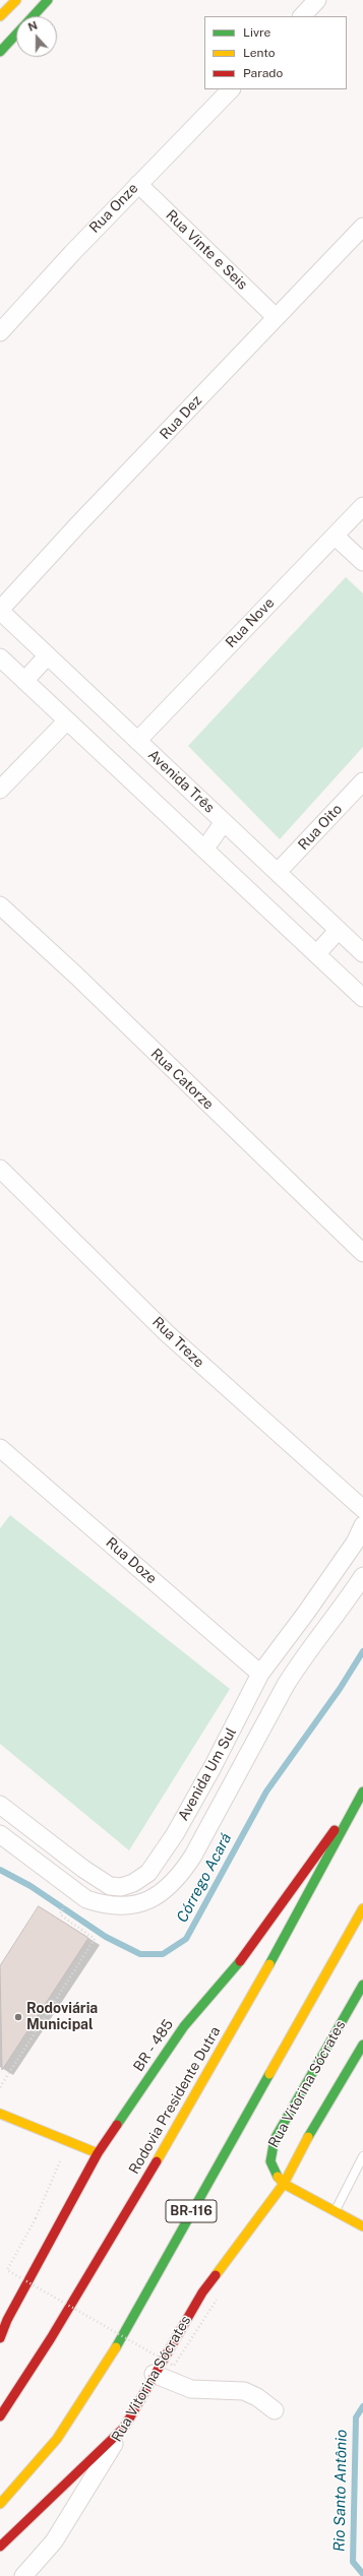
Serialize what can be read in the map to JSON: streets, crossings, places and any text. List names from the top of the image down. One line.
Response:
{"streets":{"main road":["BR - 485","Rua Vitorina Sócrates","Rodovia Presidente Dutra","BR-116"],"street":["Rua Onze","Rua Vinte e Seis","Rua Dez","Rua Nove","Avenida Três","Rua Oito","Rua Catorze","Rua Treze","Rua Doze","Avenida Um Sul"]},"crossings":[["Rua Onze","Rua Vinte e Seis"],["Rua Vinte e Seis","Rua Dez"],["Rua Dez","Avenida Três"],["Rua Nove","Avenida Três"],["Avenida Três","Rua Oito"],["Rua Doze","Avenida Um Sul"],["BR - 485","Rodovia Presidente Dutra"]],"water":["Córrego Acará","Rio Santo Antônio"],"places":["Rodoviária Municipal"],"legend":["Livre","Lento","Parado"],"north":"top"}
